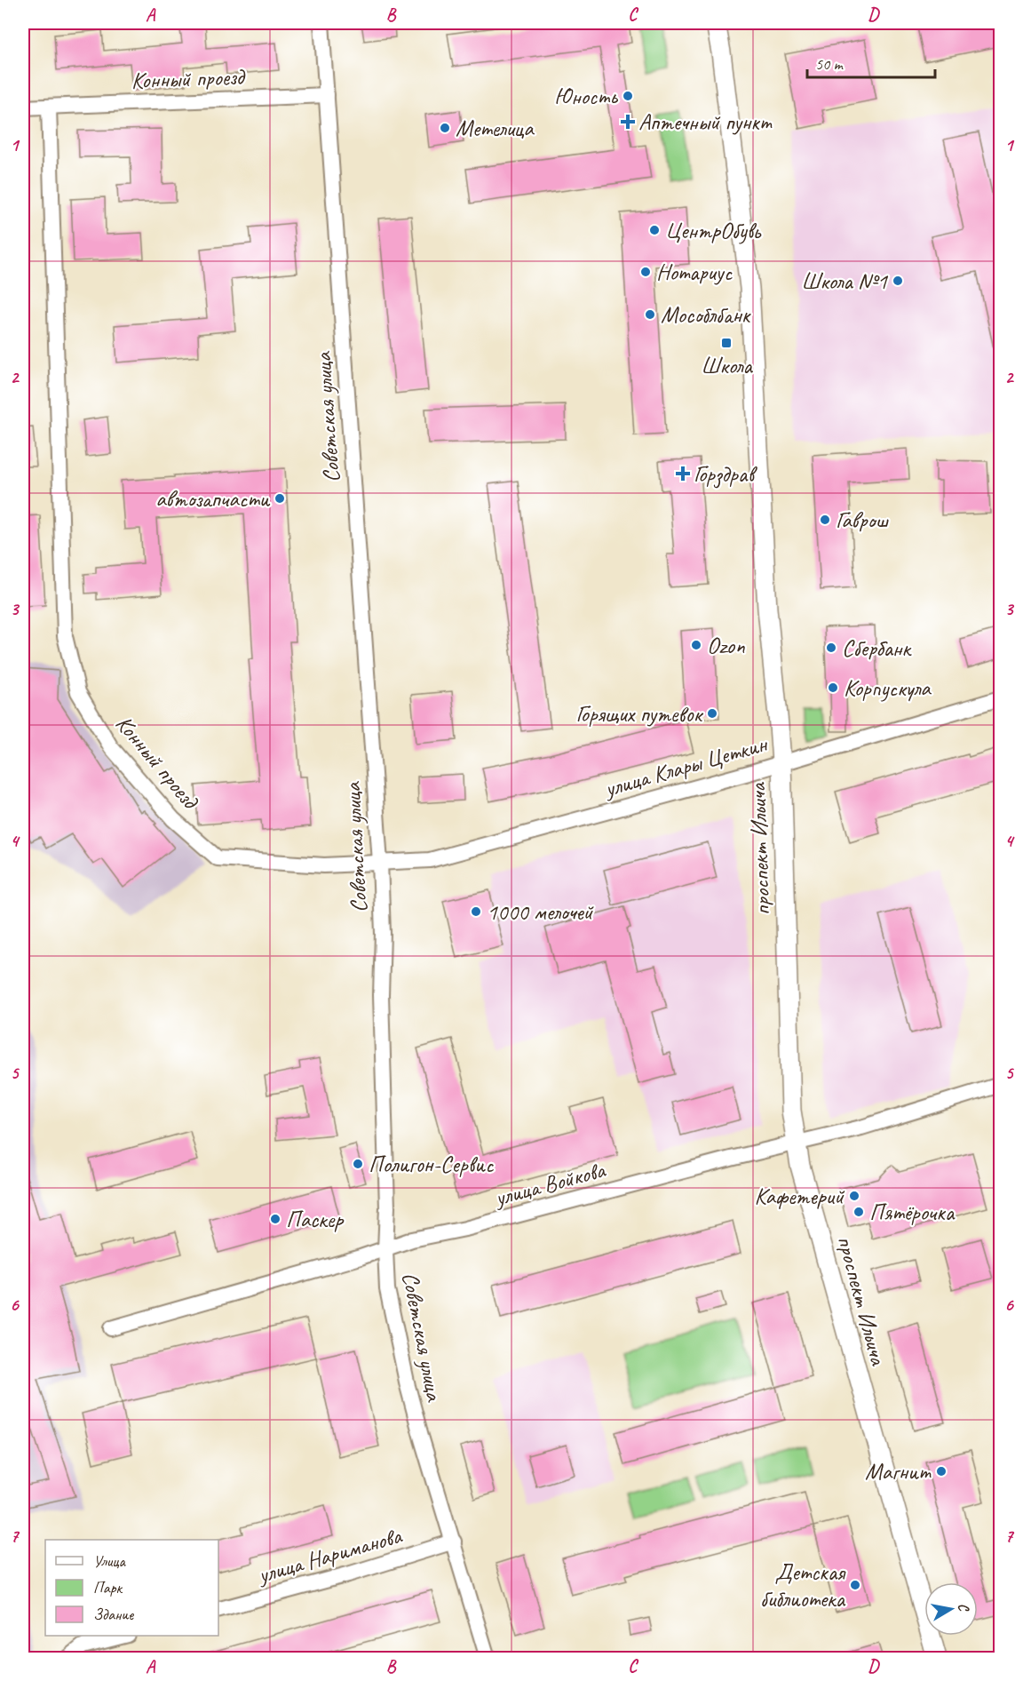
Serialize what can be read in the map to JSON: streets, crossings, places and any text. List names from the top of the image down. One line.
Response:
{"streets":{"street":["Конный проезд","Советская улица","улица Клары Цеткин","проспект Ильича","улица Войкова","улица Нариманова"]},"crossings":[["Конный проезд","Советская улица"],["Конный проезд","улица Клары Цеткин"],["Советская улица","улица Клары Цеткин"],["Советская улица","улица Войкова"],["Советская улица","улица Нариманова"],["улица Клары Цеткин","проспект Ильича"],["проспект Ильича","улица Войкова"]],"places":{"other":["Юность","Метелица","ЦентрОбувь","Нотариус","Школа №1","Мособлбанк","автозапчасти","Гаврош","Ozon","Сбербанк","Корпускула","Горящих путевок","1000 мелочей","Полигон-Сервис","Кафетерий","Пятёрочка","Паскер","Магнит","Детская библиотека"],"health":["Аптечный пункт","Горздрав"],"transit":["Школа"]},"legend":["Улица","Парк","Здание"],"scale_bar":"50 m","north":"right","grid":{"columns":["A","B","C","D"],"rows":["1","2","3","4","5","6","7"]}}
